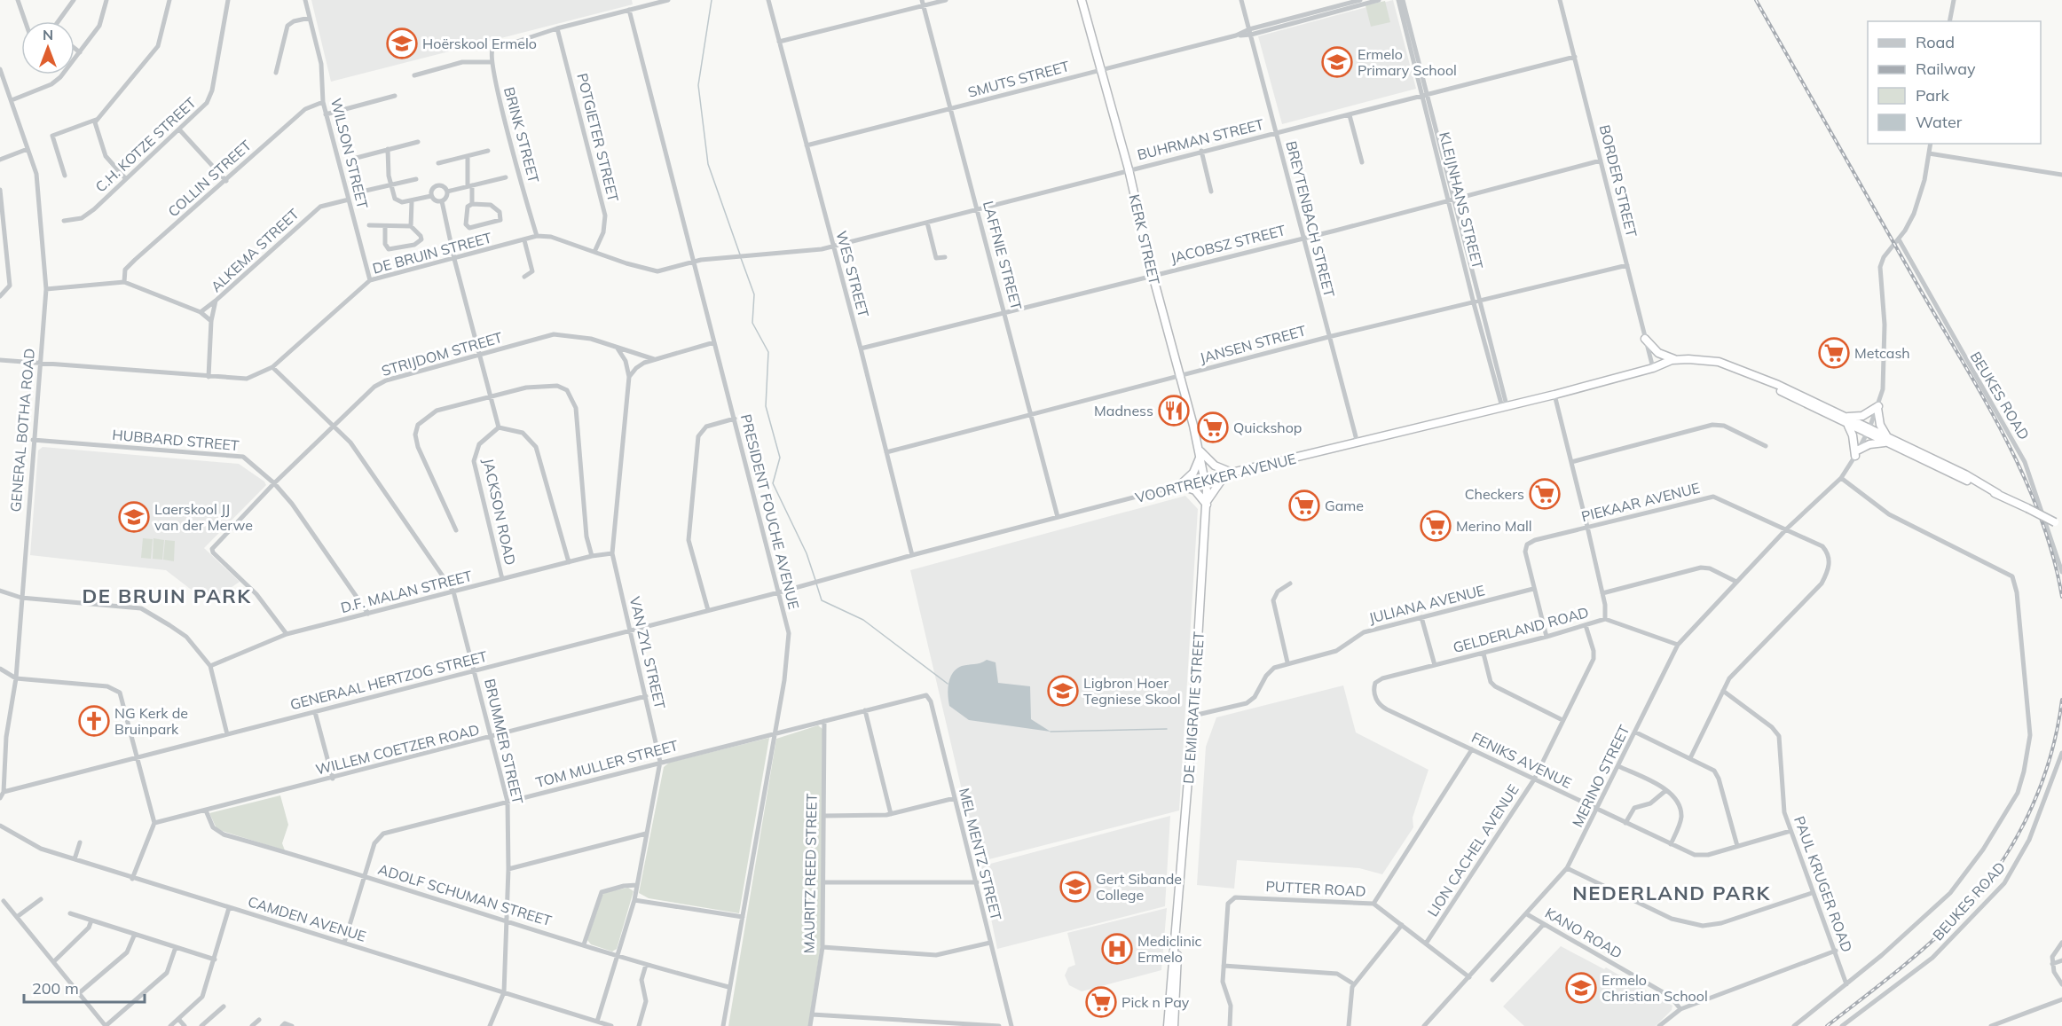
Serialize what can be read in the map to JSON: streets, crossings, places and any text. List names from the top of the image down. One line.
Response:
{"streets":{"highway":["KERK STREET","VOORTREKKER AVENUE","DE EMIGRATIE STREET"],"street":["SMUTS STREET","BRINK STREET","POTGIETER STREET","BUHRMAN STREET","C.H. KOTZE STREET","WILSON STREET","COLLIN STREET","BORDER STREET","KLEIJNHANS STREET","BREYTENBACH STREET","JACOBSZ STREET","ALKEMA STREET","DE BRUIN STREET","LAFFNIE STREET","WES STREET","JANSEN STREET","STRIJDOM STREET","BEUKES ROAD","GENERAL BOTHA ROAD","HUBBARD STREET","PIEKAAR AVENUE","JACKSON ROAD","PRESIDENT FOUCHE AVENUE","D.F. MALAN STREET","JULIANA AVENUE","GELDERLAND ROAD","VAN ZYL STREET","GENERAAL HERTZOG STREET","BRUMMER STREET","WILLEM COETZER ROAD","FENIKS AVENUE","TOM MULLER STREET","MERINO STREET","LION CACHEL AVENUE","MEL MENTZ STREET","MAURITZ REED STREET","PAUL KRUGER ROAD","PUTTER ROAD","ADOLF SCHUMAN STREET","CAMDEN AVENUE","KANO ROAD"]},"crossings":[["SMUTS STREET","BREYTENBACH STREET"],["SMUTS STREET","KERK STREET"],["SMUTS STREET","LAFFNIE STREET"],["SMUTS STREET","WES STREET"],["BRINK STREET","DE BRUIN STREET"],["BUHRMAN STREET","BORDER STREET"],["BUHRMAN STREET","KLEIJNHANS STREET"],["BUHRMAN STREET","BREYTENBACH STREET"],["BUHRMAN STREET","KERK STREET"],["BUHRMAN STREET","LAFFNIE STREET"],["BUHRMAN STREET","WES STREET"],["WILSON STREET","COLLIN STREET"],["WILSON STREET","ALKEMA STREET"],["WILSON STREET","DE BRUIN STREET"],["BORDER STREET","JACOBSZ STREET"],["BORDER STREET","JANSEN STREET"],["BORDER STREET","VOORTREKKER AVENUE"],["KLEIJNHANS STREET","JACOBSZ STREET"],["KLEIJNHANS STREET","JANSEN STREET"],["KLEIJNHANS STREET","VOORTREKKER AVENUE"],["BREYTENBACH STREET","JACOBSZ STREET"],["BREYTENBACH STREET","JANSEN STREET"],["BREYTENBACH STREET","VOORTREKKER AVENUE"],["KERK STREET","JACOBSZ STREET"],["KERK STREET","JANSEN STREET"],["KERK STREET","VOORTREKKER AVENUE"],["KERK STREET","DE EMIGRATIE STREET"],["JACOBSZ STREET","LAFFNIE STREET"],["JACOBSZ STREET","WES STREET"],["ALKEMA STREET","DE BRUIN STREET"],["DE BRUIN STREET","GENERAL BOTHA ROAD"],["DE BRUIN STREET","BRUMMER STREET"],["LAFFNIE STREET","JANSEN STREET"],["LAFFNIE STREET","VOORTREKKER AVENUE"],["WES STREET","JANSEN STREET"],["WES STREET","VOORTREKKER AVENUE"],["STRIJDOM STREET","HUBBARD STREET"],["STRIJDOM STREET","D.F. MALAN STREET"],["STRIJDOM STREET","BRUMMER STREET"],["BEUKES ROAD","MERINO STREET"],["GENERAL BOTHA ROAD","HUBBARD STREET"],["GENERAL BOTHA ROAD","GENERAAL HERTZOG STREET"],["HUBBARD STREET","D.F. MALAN STREET"],["VOORTREKKER AVENUE","PRESIDENT FOUCHE AVENUE"],["VOORTREKKER AVENUE","GENERAAL HERTZOG STREET"],["VOORTREKKER AVENUE","DE EMIGRATIE STREET"],["PIEKAAR AVENUE","JULIANA AVENUE"],["PIEKAAR AVENUE","MERINO STREET"],["PIEKAAR AVENUE","PAUL KRUGER ROAD"],["JACKSON ROAD","D.F. MALAN STREET"],["PRESIDENT FOUCHE AVENUE","GENERAAL HERTZOG STREET"],["PRESIDENT FOUCHE AVENUE","TOM MULLER STREET"],["PRESIDENT FOUCHE AVENUE","ADOLF SCHUMAN STREET"],["D.F. MALAN STREET","VAN ZYL STREET"],["D.F. MALAN STREET","BRUMMER STREET"],["JULIANA AVENUE","DE EMIGRATIE STREET"],["GELDERLAND ROAD","FENIKS AVENUE"],["GELDERLAND ROAD","MERINO STREET"],["GELDERLAND ROAD","LION CACHEL AVENUE"],["VAN ZYL STREET","GENERAAL HERTZOG STREET"],["VAN ZYL STREET","WILLEM COETZER ROAD"],["VAN ZYL STREET","TOM MULLER STREET"],["VAN ZYL STREET","ADOLF SCHUMAN STREET"],["VAN ZYL STREET","CAMDEN AVENUE"],["GENERAAL HERTZOG STREET","BRUMMER STREET"],["BRUMMER STREET","WILLEM COETZER ROAD"],["BRUMMER STREET","TOM MULLER STREET"],["BRUMMER STREET","ADOLF SCHUMAN STREET"],["BRUMMER STREET","CAMDEN AVENUE"],["WILLEM COETZER ROAD","ADOLF SCHUMAN STREET"],["FENIKS AVENUE","MERINO STREET"],["FENIKS AVENUE","LION CACHEL AVENUE"],["FENIKS AVENUE","PAUL KRUGER ROAD"],["TOM MULLER STREET","MEL MENTZ STREET"],["TOM MULLER STREET","MAURITZ REED STREET"],["TOM MULLER STREET","ADOLF SCHUMAN STREET"],["TOM MULLER STREET","CAMDEN AVENUE"],["MERINO STREET","PUTTER ROAD"],["MERINO STREET","KANO ROAD"],["LION CACHEL AVENUE","PUTTER ROAD"]],"districts":["DE BRUIN PARK","NEDERLAND PARK"],"places":{"school or university":["Hoërskool Ermelo","Ermelo Primary School","Laerskool JJ van der Merwe","Ligbron Hoer Tegniese Skool","Gert Sibande College","Ermelo Christian School"],"supermarket":["Metcash","Quickshop","Checkers","Game","Merino Mall","Pick n Pay"],"restaurant":["Madness"],"church":["NG Kerk de Bruinpark"],"hospital":["Mediclinic Ermelo"]},"legend":["Road","Railway","Park","Water"],"scale_bar":"200 m","north":"top"}
